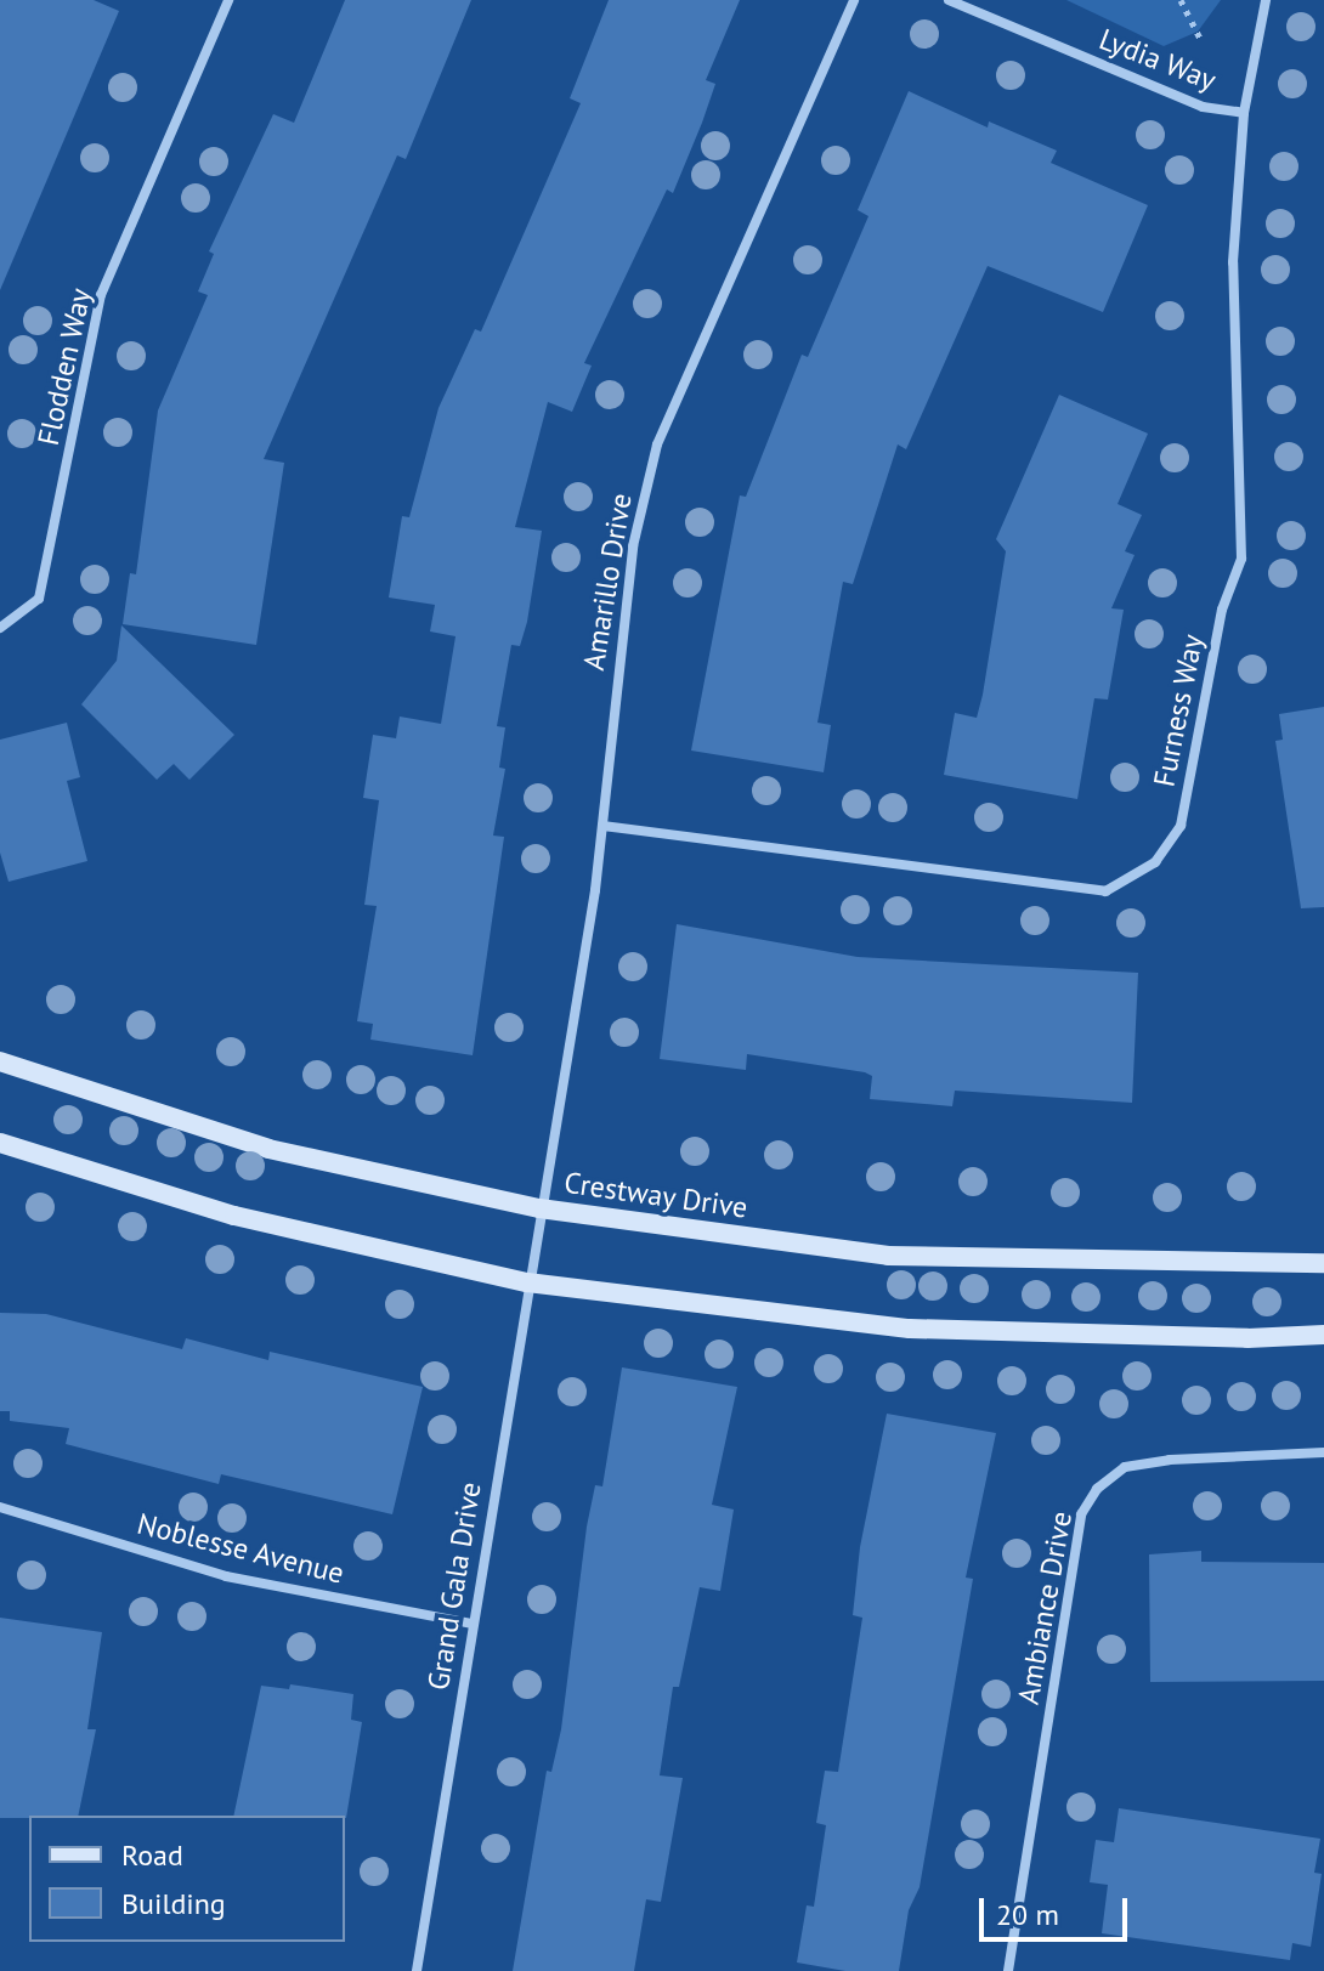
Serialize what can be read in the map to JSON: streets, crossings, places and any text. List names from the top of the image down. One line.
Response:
{"streets":{"street":["Lydia Way","Flodden Way","Amarillo Drive","Furness Way","Crestway Drive","Noblesse Avenue","Grand Gala Drive","Ambiance Drive"]},"crossings":[["Lydia Way","Furness Way"],["Amarillo Drive","Furness Way"],["Amarillo Drive","Crestway Drive"],["Amarillo Drive","Grand Gala Drive"],["Crestway Drive","Grand Gala Drive"],["Noblesse Avenue","Grand Gala Drive"]],"legend":["Road","Building"],"scale_bar":"20 m"}
